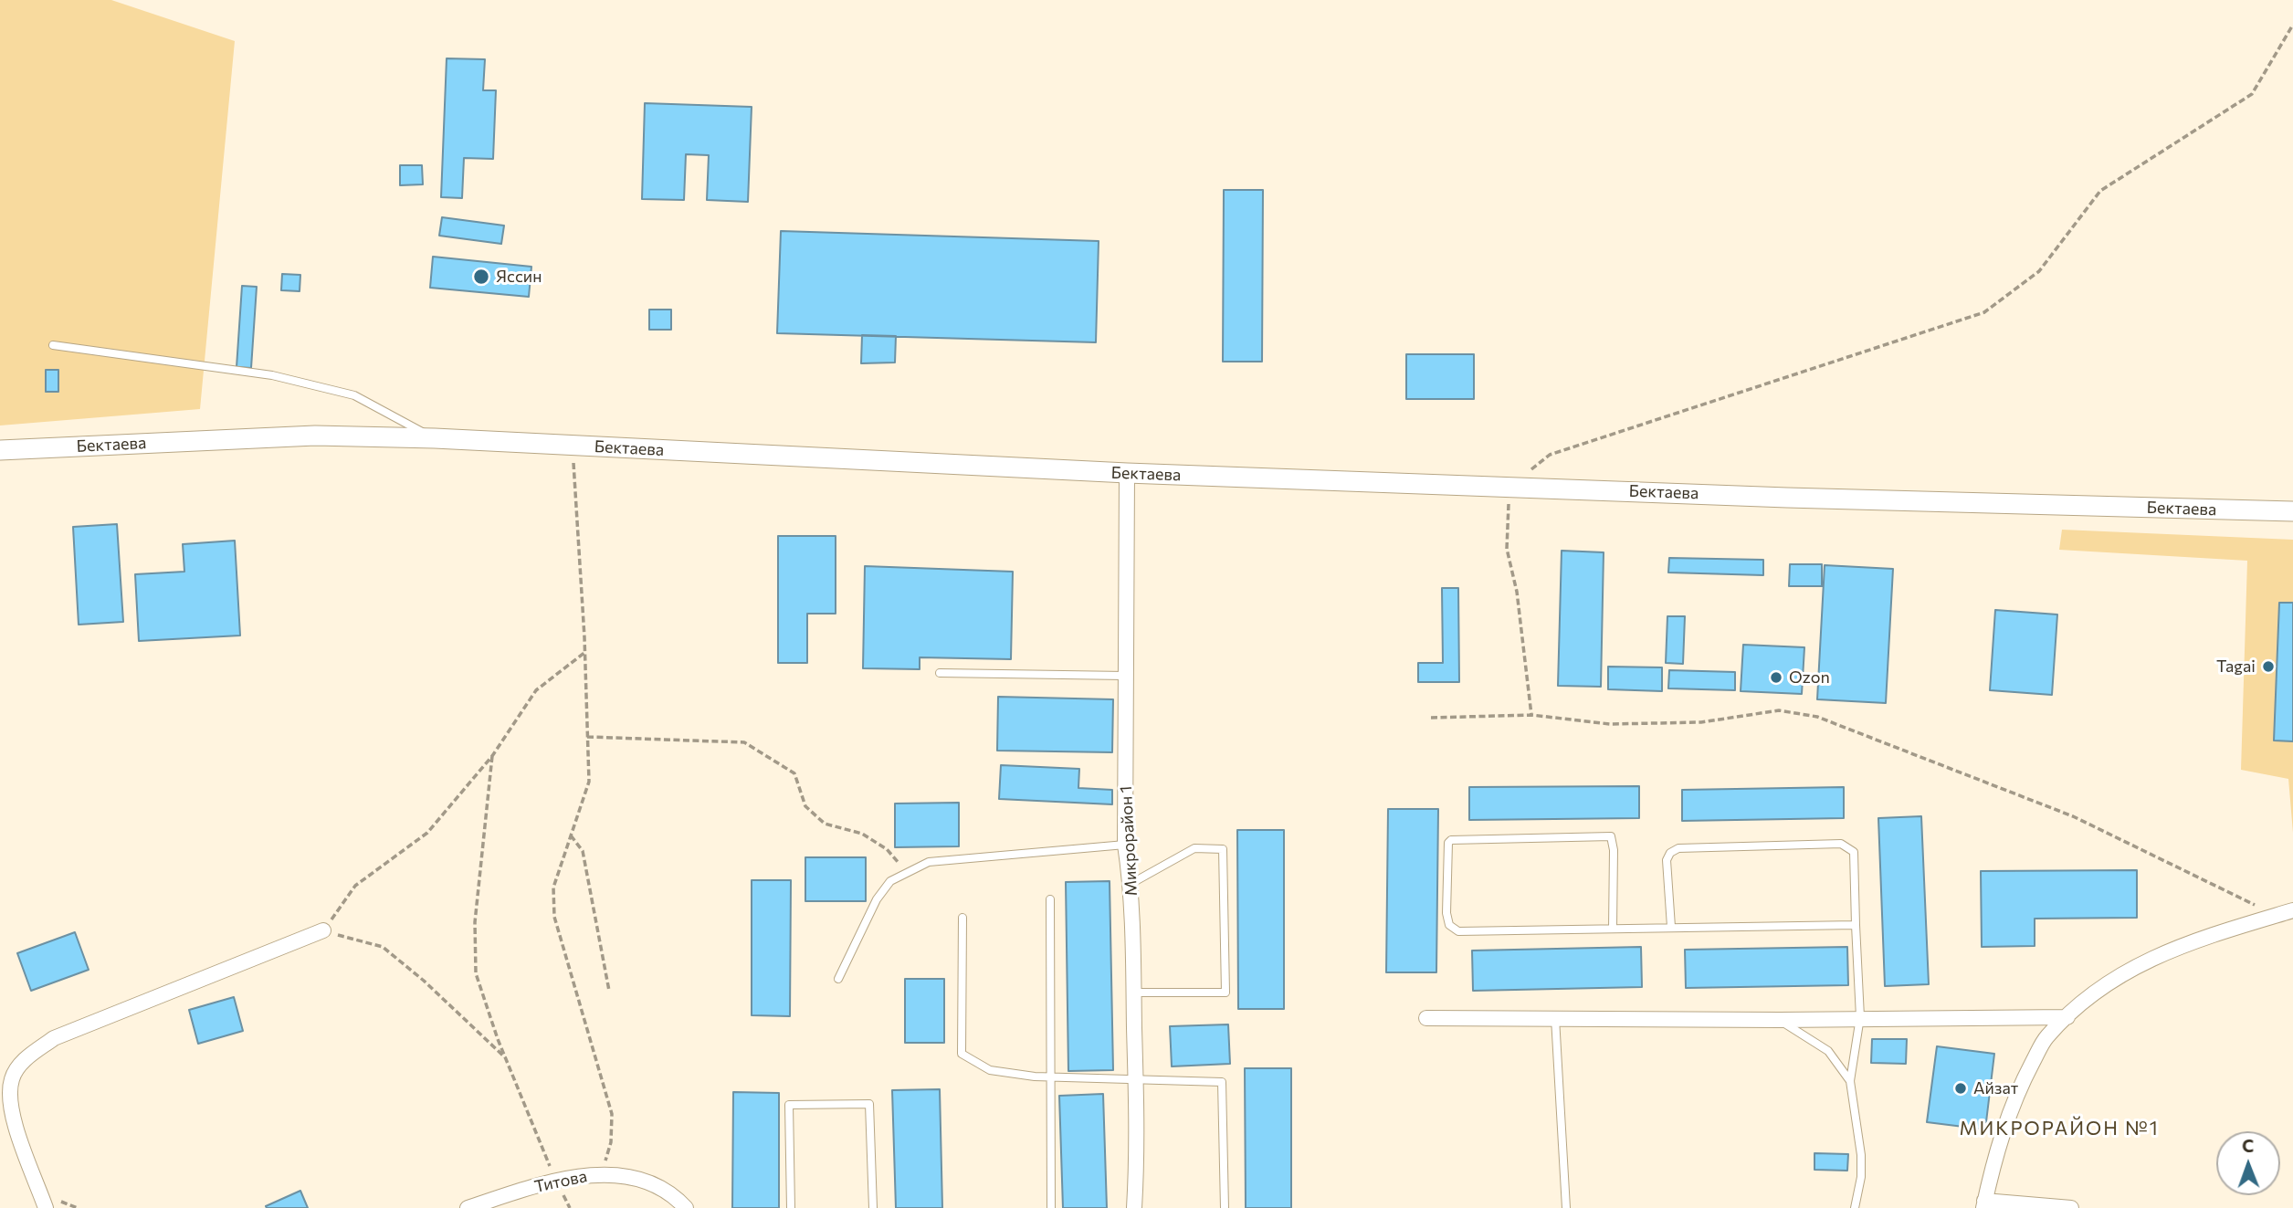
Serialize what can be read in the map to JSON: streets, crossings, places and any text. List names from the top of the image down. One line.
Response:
{"streets":{"street":["Бектаева","Микрорайон 1","Титова"]},"crossings":[["Бектаева","Микрорайон 1"]],"districts":["МИКРОРАЙОН №1"],"places":["Яссин","Tagai","Ozon","Айзат"],"north":"top"}
